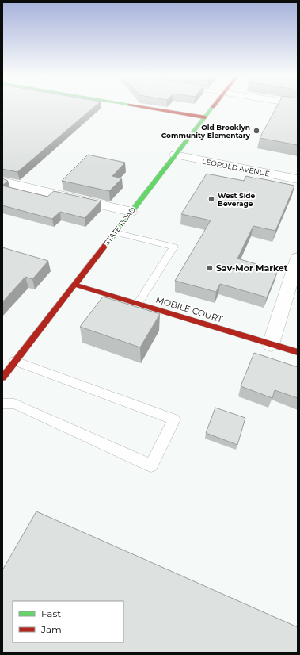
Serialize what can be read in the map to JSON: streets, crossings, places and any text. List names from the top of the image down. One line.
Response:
{"streets":{"main road":["STATE ROAD","MOBILE COURT"],"street":["LEOPOLD AVENUE"]},"crossings":[["LEOPOLD AVENUE","STATE ROAD"],["STATE ROAD","MOBILE COURT"]],"places":["Old Brooklyn Community Elementary","West Side Beverage","Sav-Mor Market"],"legend":["Fast","Jam"]}
